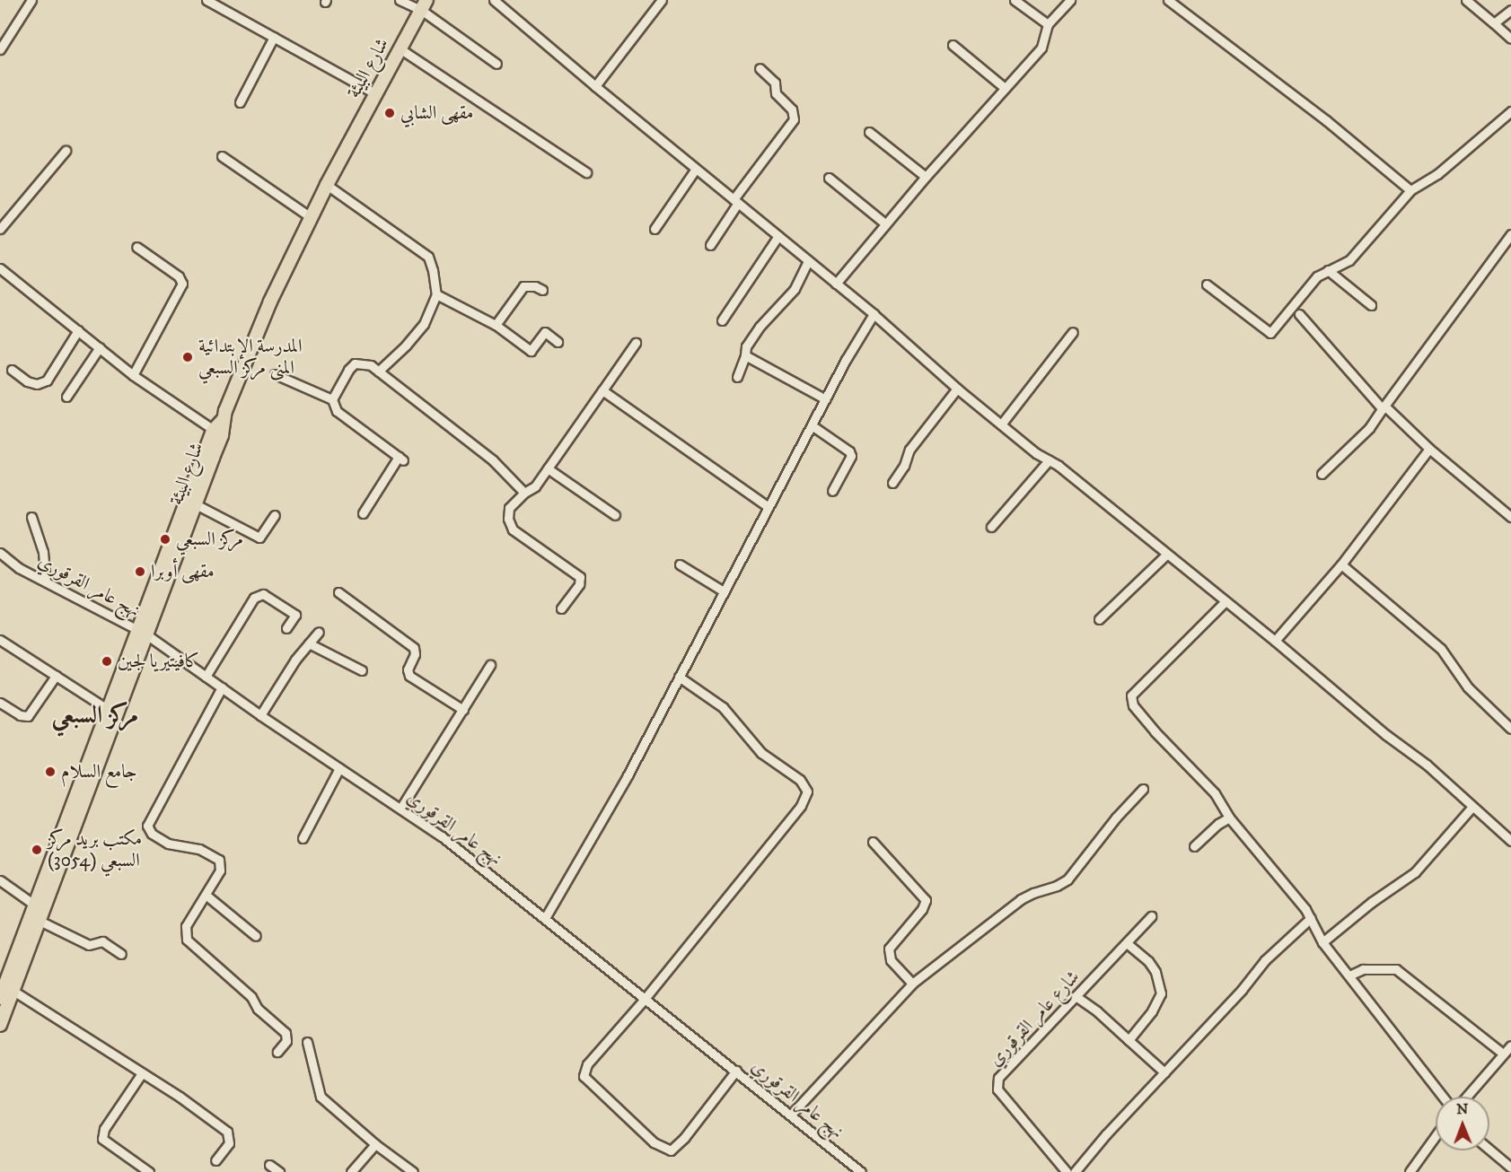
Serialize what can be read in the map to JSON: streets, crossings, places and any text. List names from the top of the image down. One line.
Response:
{"streets":{"main road":["شارع البيئة"],"street":["نهج عامر القرقوري","شارع عامر القرقوري"]},"crossings":[["شارع البيئة","نهج عامر القرقوري"]],"districts":["مركز السبعي"],"places":["مقهى الشابي","المدرسة الإبتدائية المنى مركز السبعي","مركز السبعي","مقهى أوبرا","كافيتيريا لجين","جامع السلام","مكتب بريد مركز السبعي (3054)"],"north":"top"}
